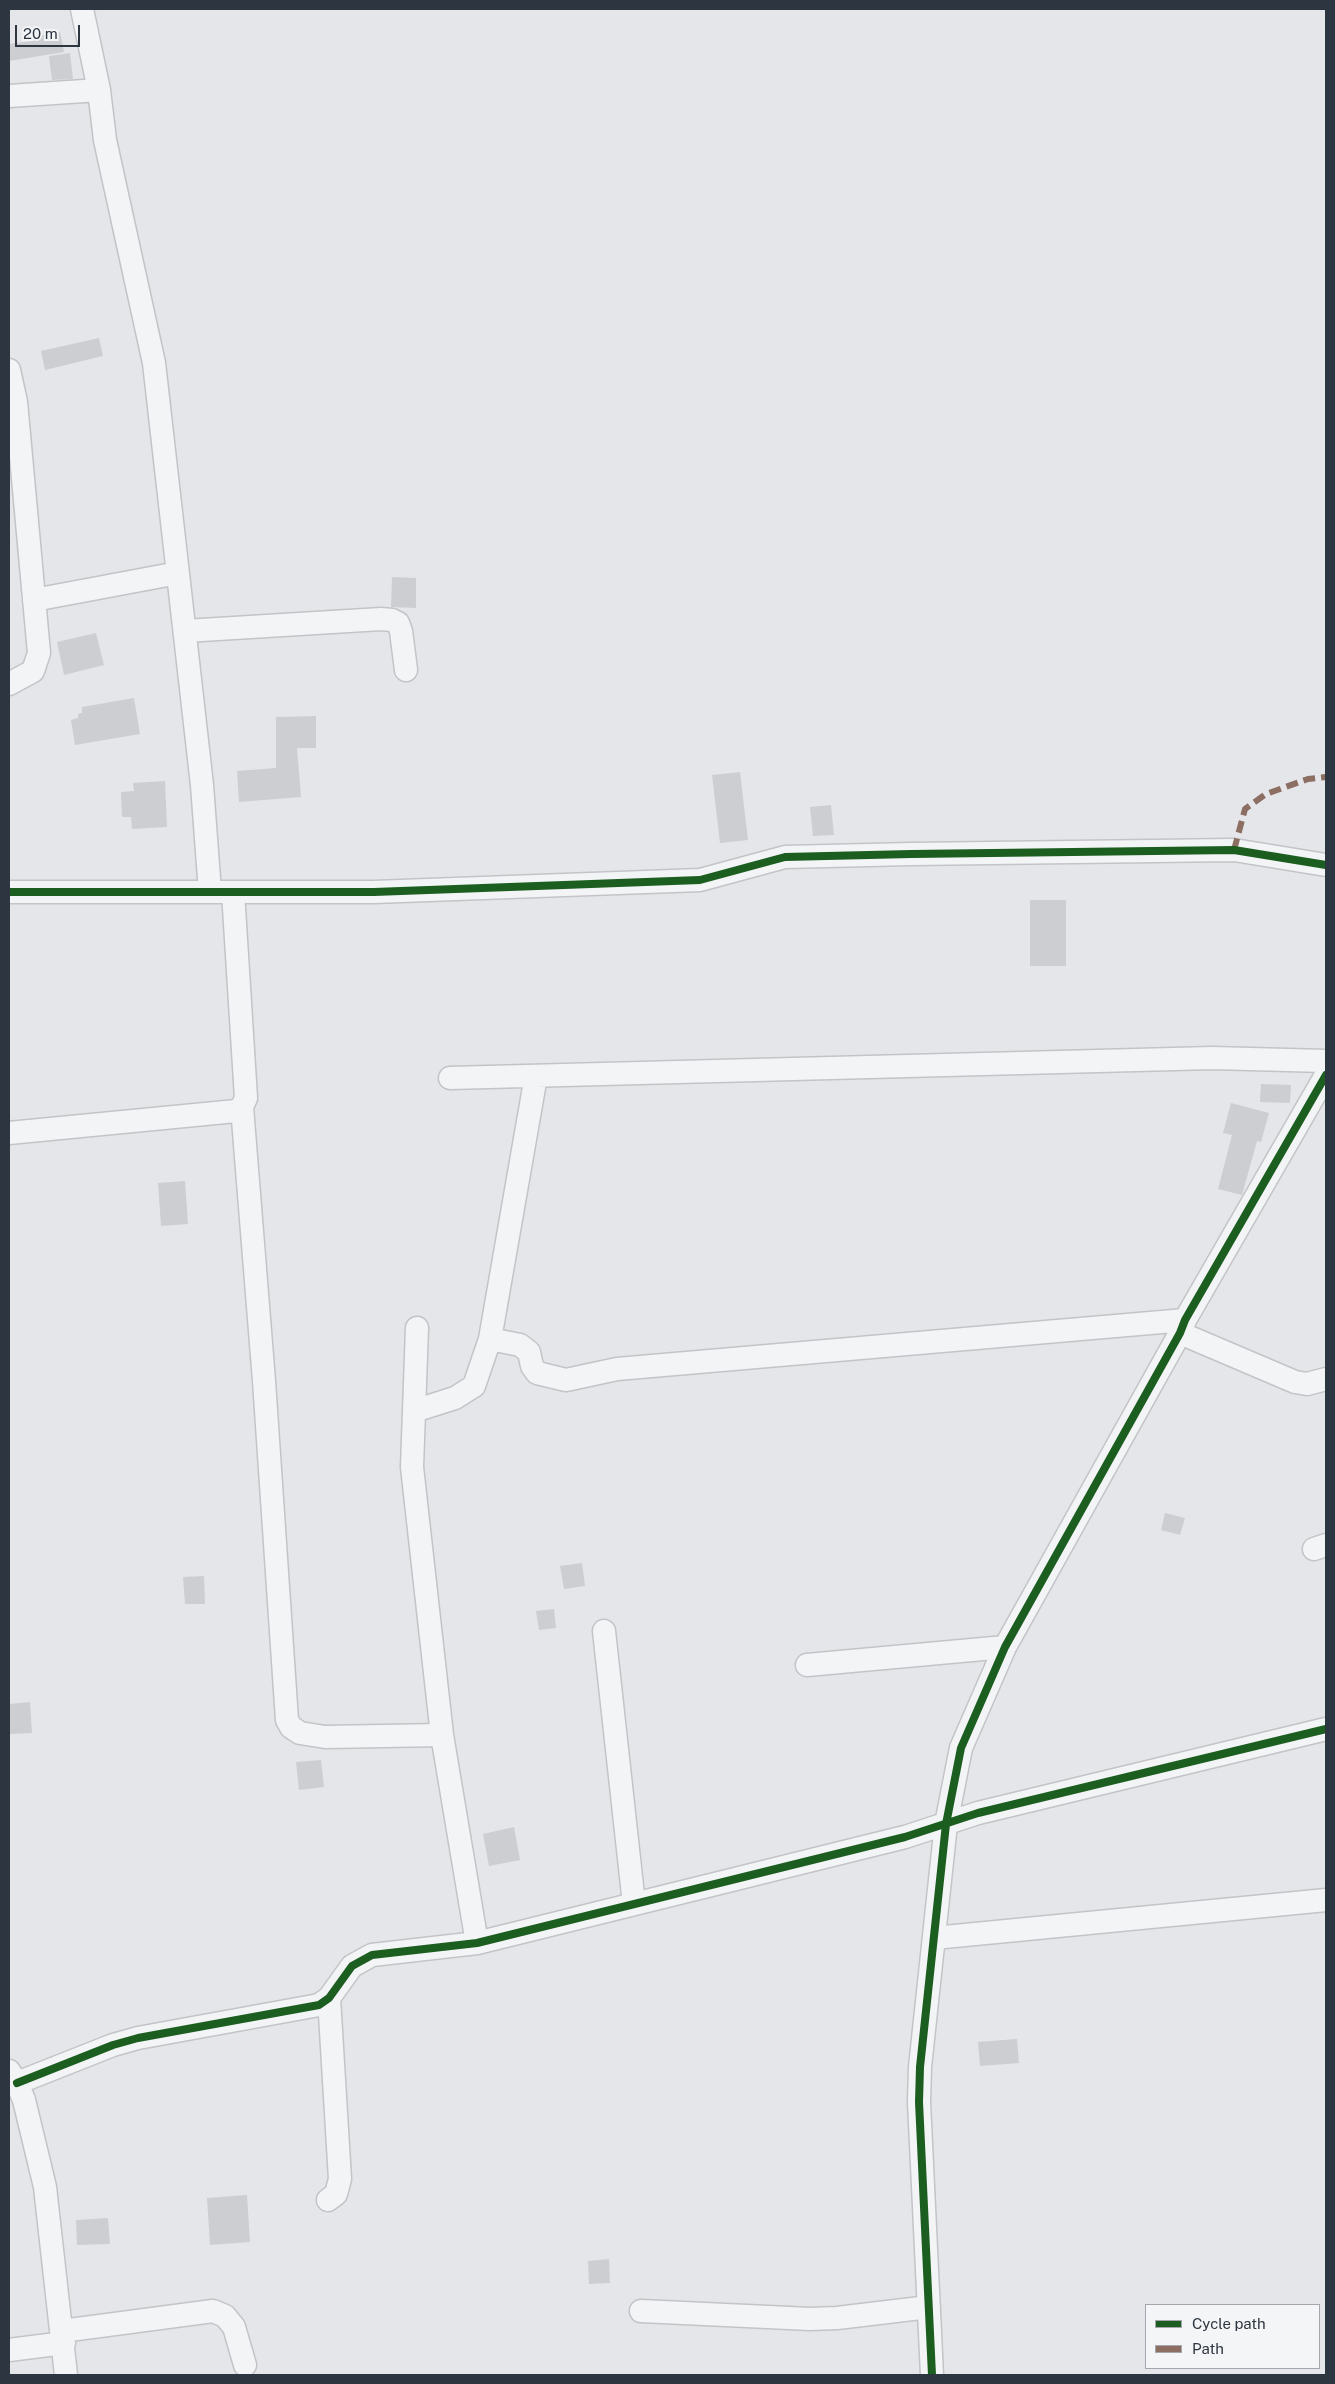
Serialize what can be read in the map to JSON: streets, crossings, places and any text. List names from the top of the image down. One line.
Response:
{"legend":["Cycle path","Path"],"scale_bar":"20 m"}
